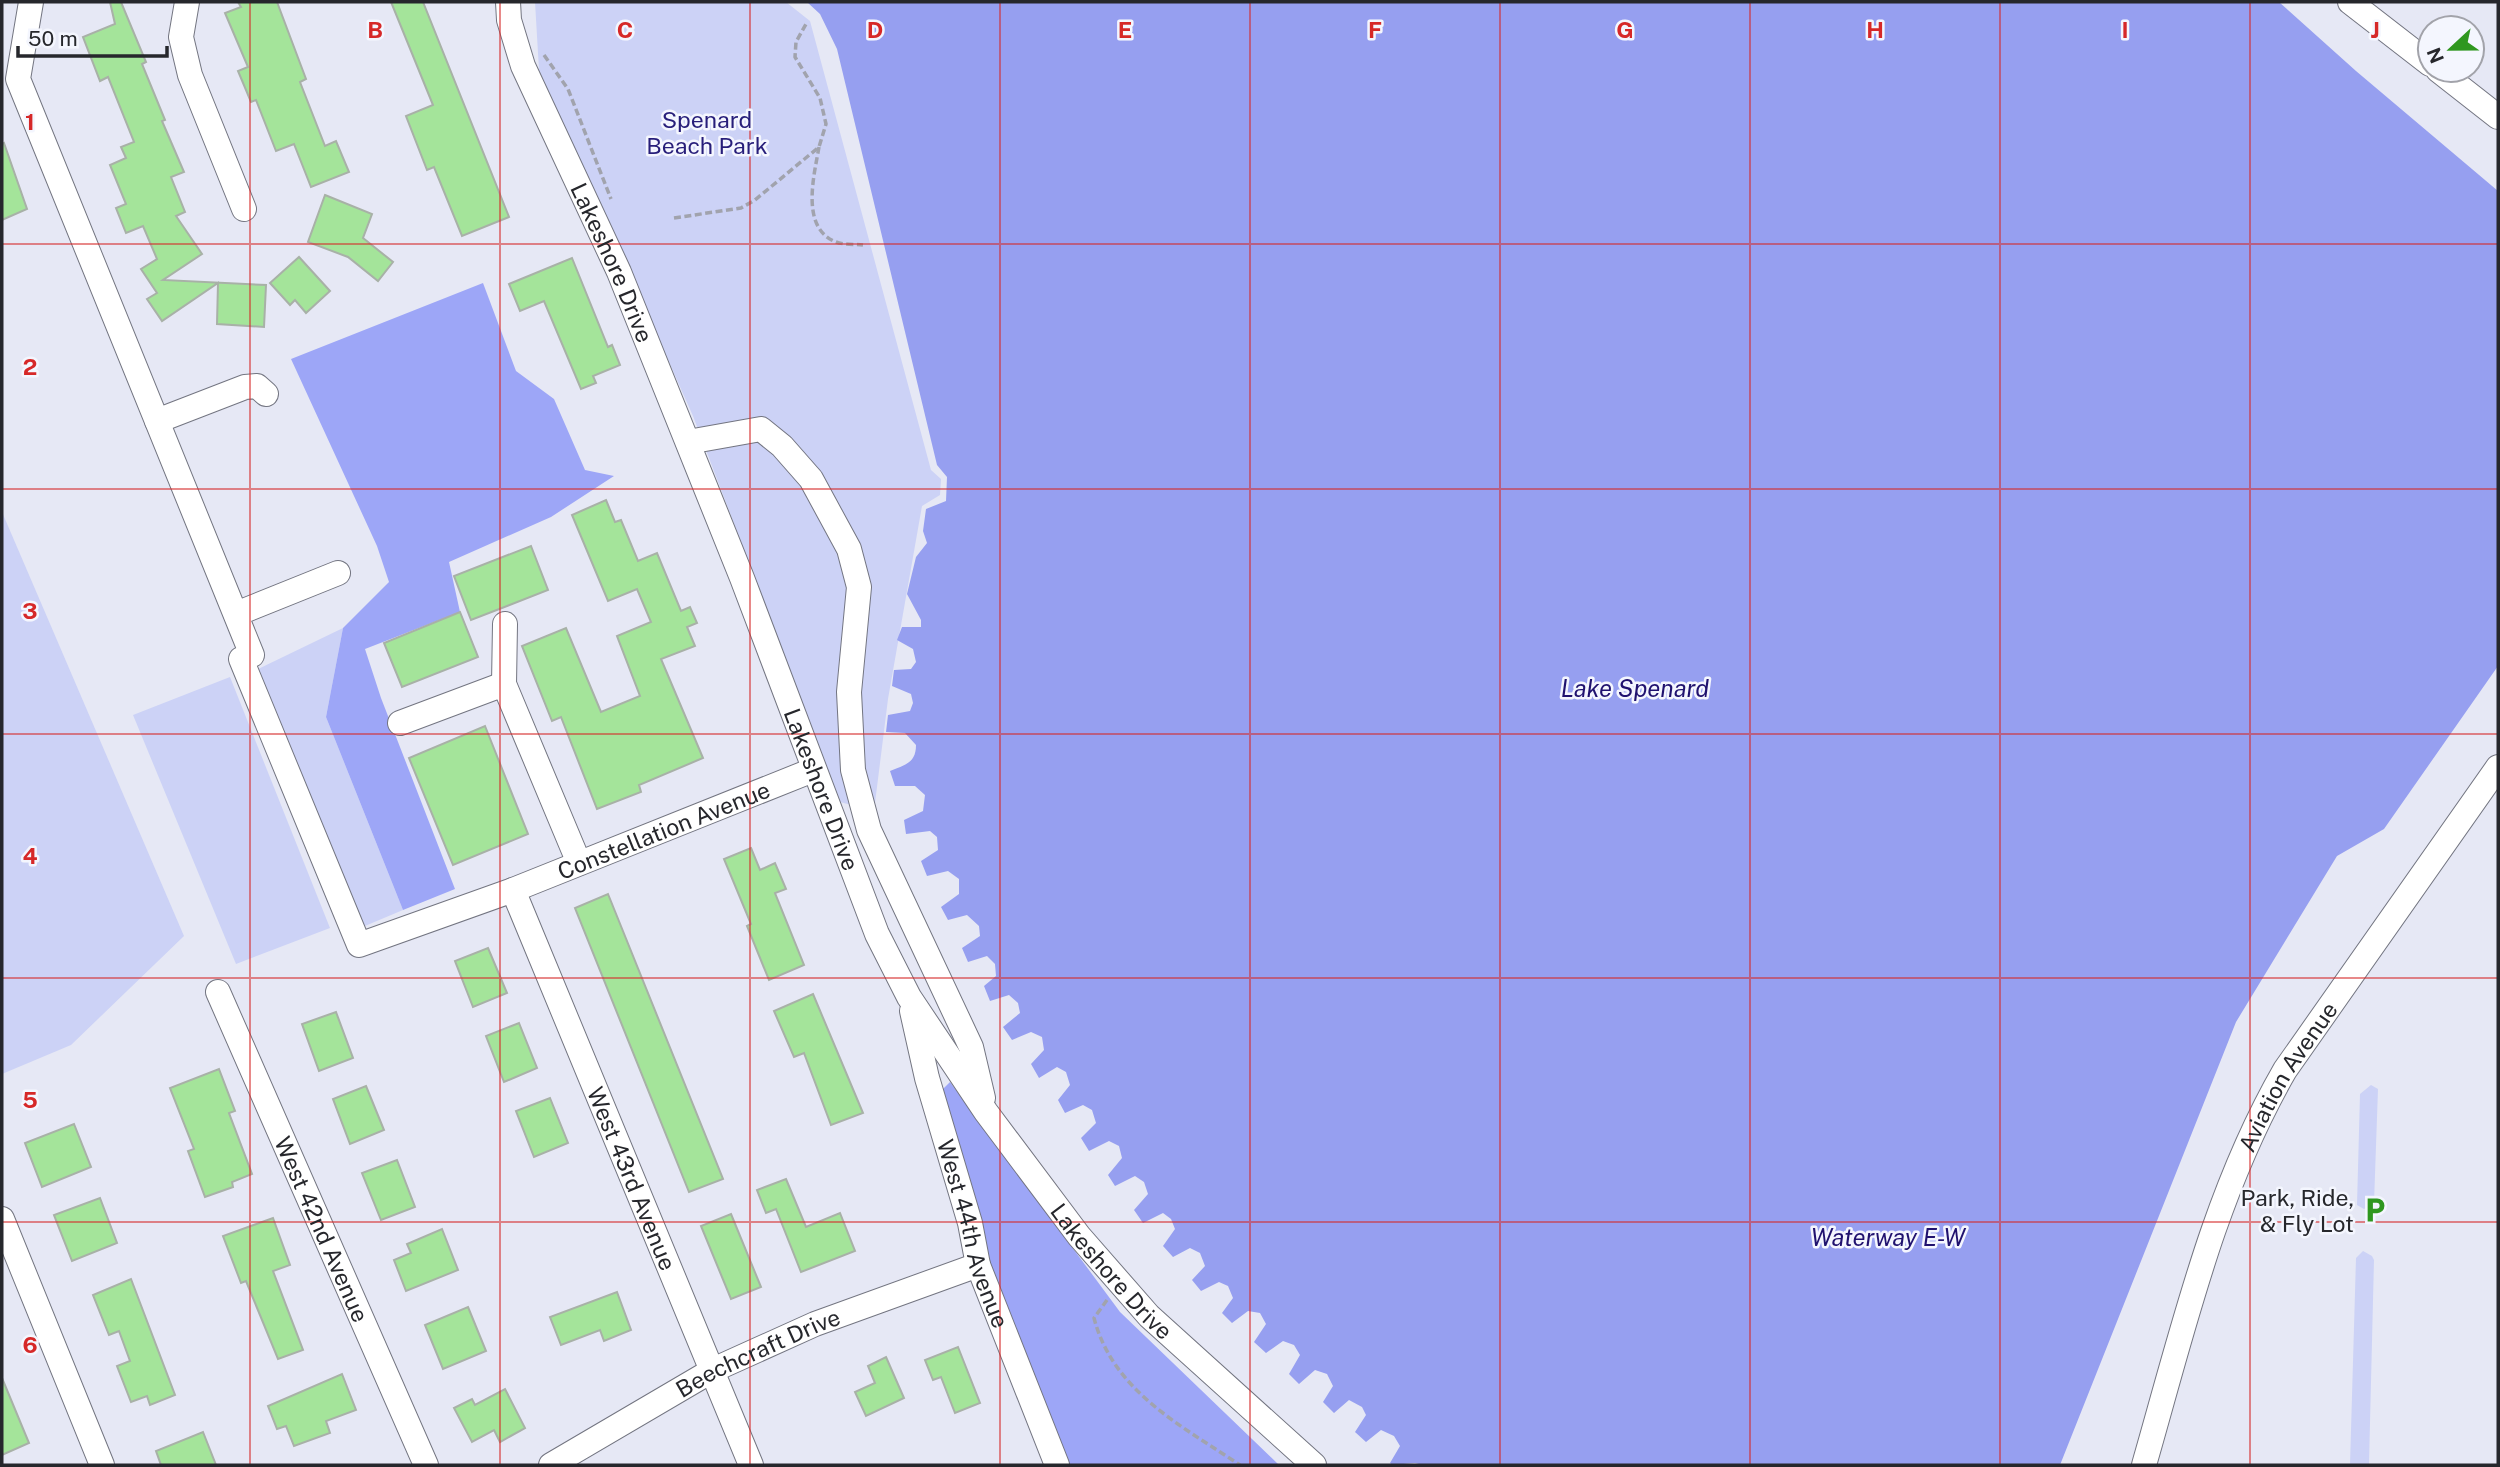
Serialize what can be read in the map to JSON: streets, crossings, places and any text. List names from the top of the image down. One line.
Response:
{"streets":{"street":["Lakeshore Drive","Constellation Avenue","Aviation Avenue","West 43rd Avenue","West 42nd Avenue","West 44th Avenue","Beechcraft Drive"]},"crossings":[["Lakeshore Drive","Constellation Avenue"],["Lakeshore Drive","West 44th Avenue"],["Constellation Avenue","West 43rd Avenue"],["West 43rd Avenue","Beechcraft Drive"],["West 44th Avenue","Beechcraft Drive"]],"water":["Lake Spenard","Waterway E-W"],"parks":["Spenard Beach Park"],"places":{"parking":["Park, Ride, & Fly Lot"]},"scale_bar":"50 m","north":"left","grid":{"columns":["B","C","D","E","F","G","H","I","J"],"rows":["1","2","3","4","5","6"]}}
